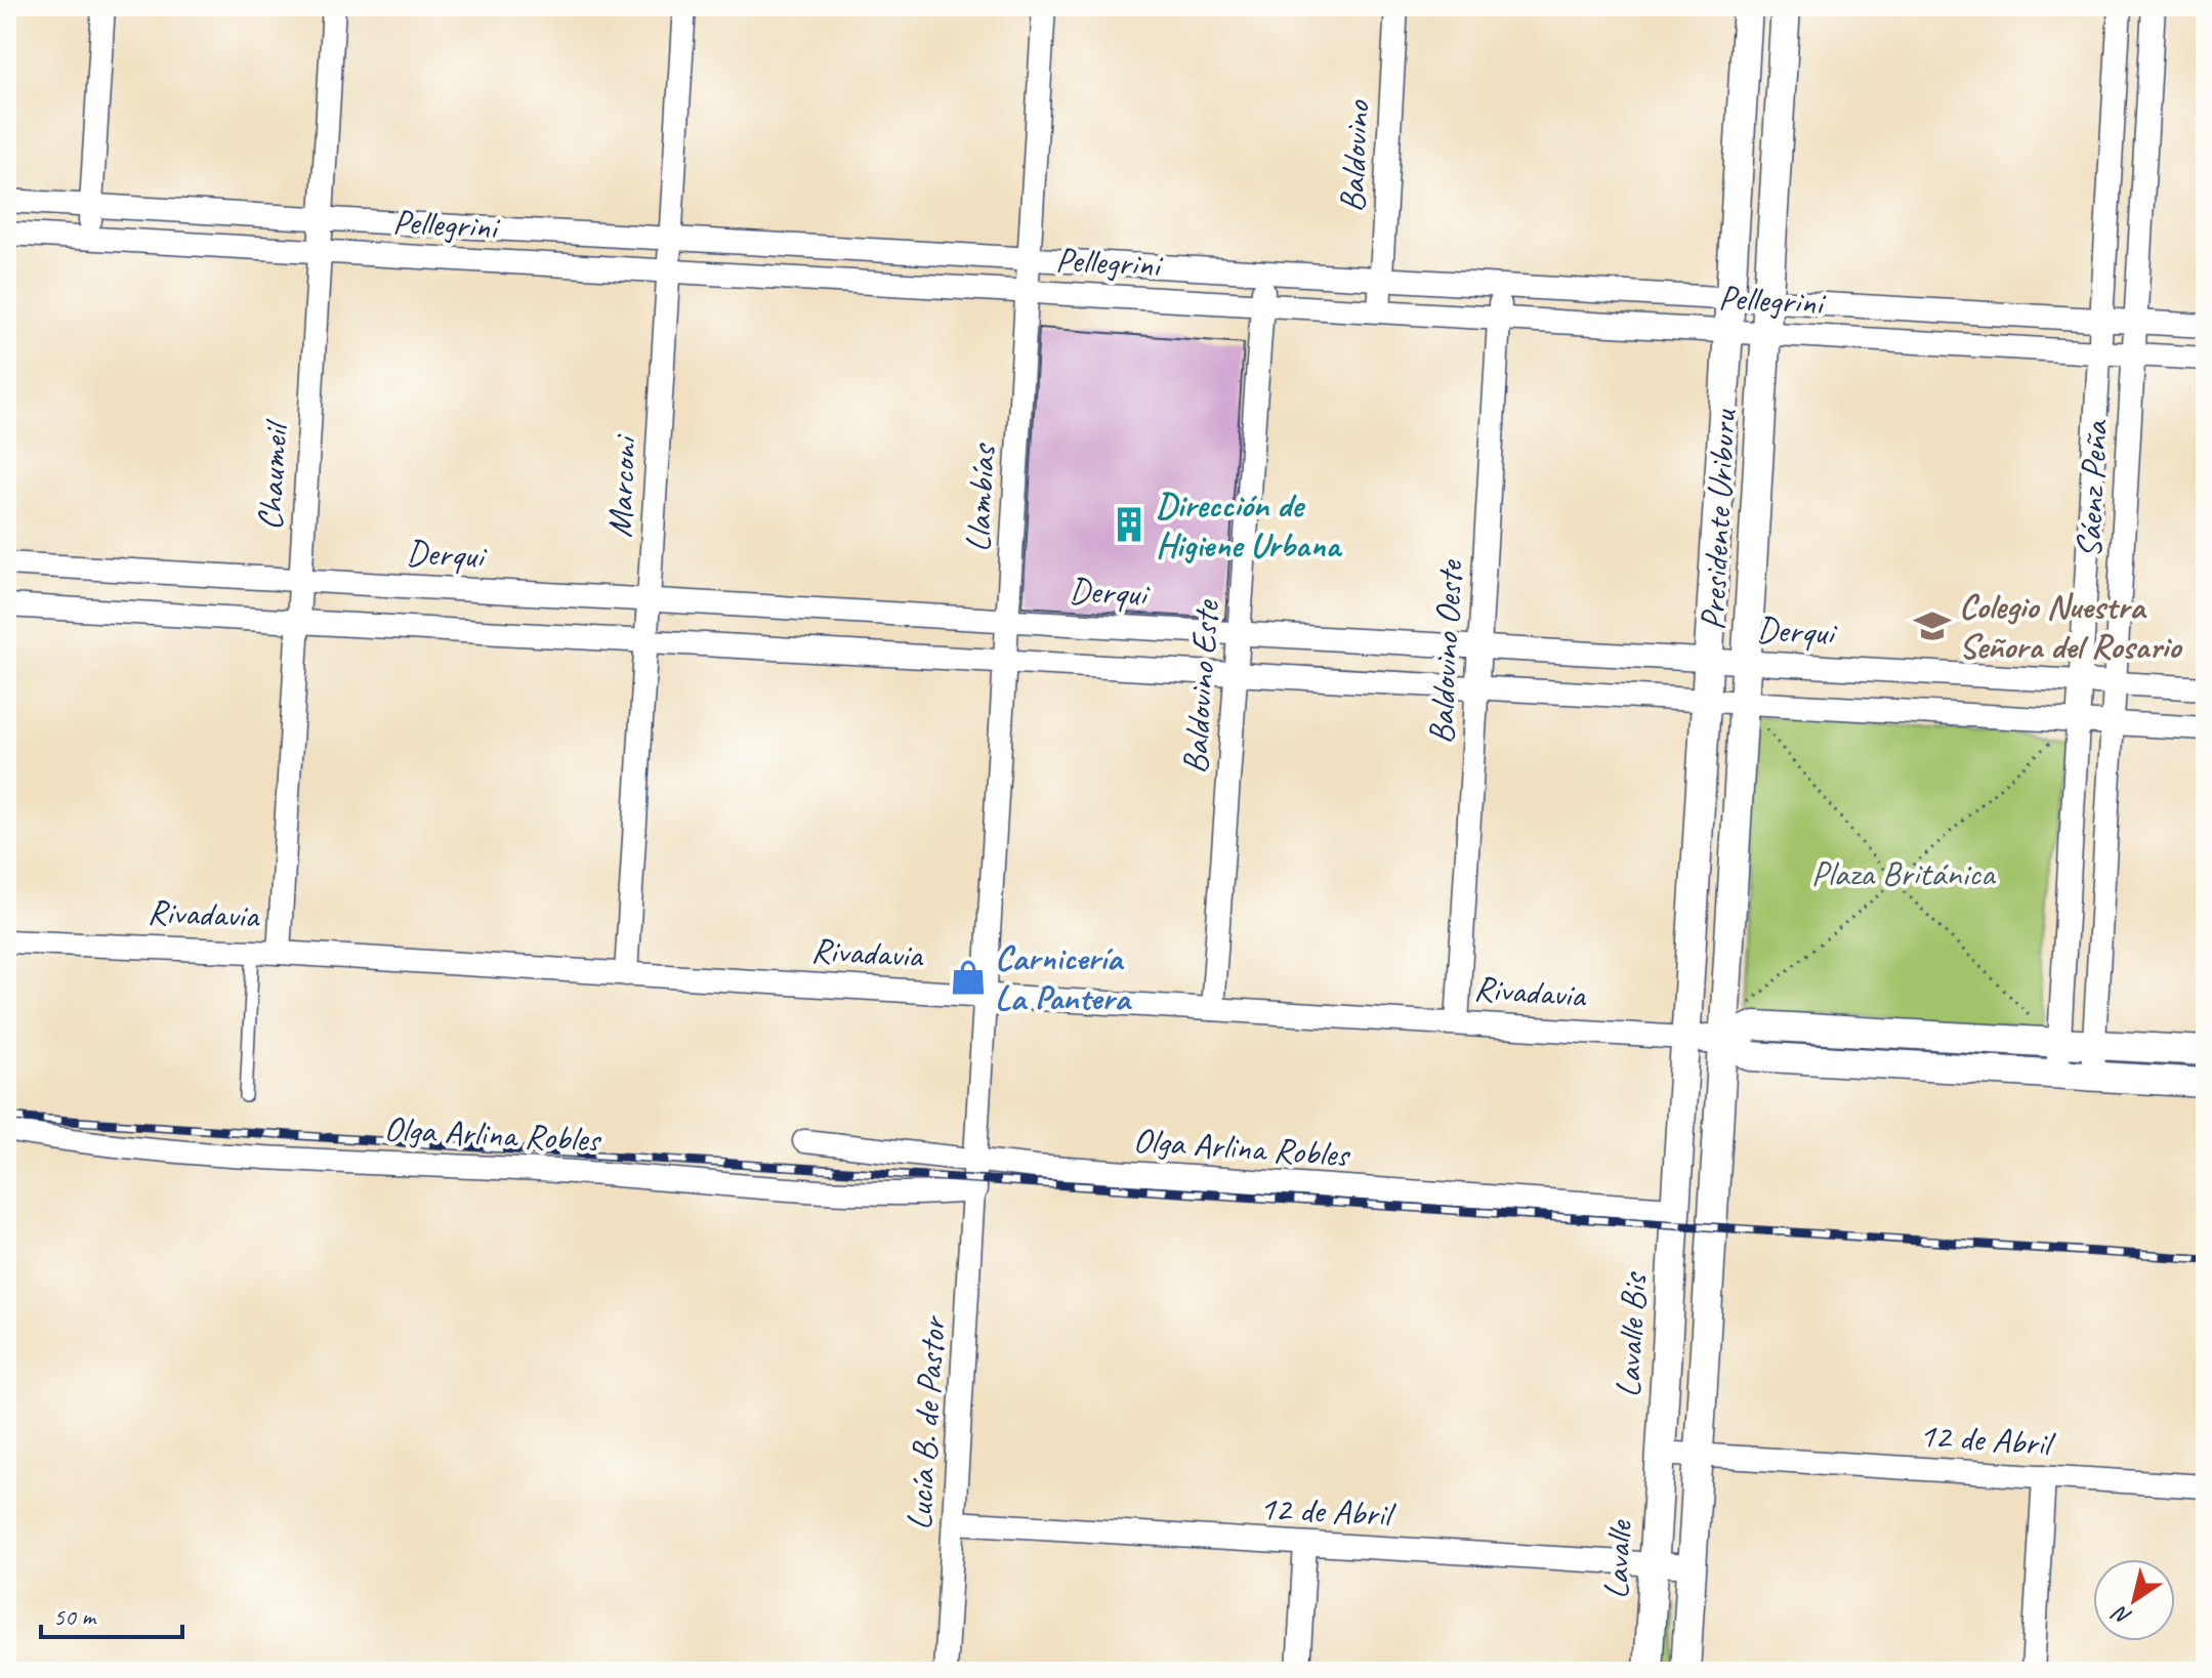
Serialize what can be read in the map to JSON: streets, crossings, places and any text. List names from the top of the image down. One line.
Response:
{"streets":{"street":["Baldovino","Pellegrini","Chaumeil","Marconi","Sáenz Peña","Llambías","Presidente Uriburu","Derqui","Baldovino Oeste","Baldovino Este","Rivadavia","Olga Arlina Robles","Lavalle Bis","Lucía B. de Pastor","12 de Abril","Lavalle"]},"crossings":[["Baldovino","Pellegrini"],["Pellegrini","Chaumeil"],["Pellegrini","Marconi"],["Pellegrini","Sáenz Peña"],["Pellegrini","Llambías"],["Pellegrini","Presidente Uriburu"],["Pellegrini","Baldovino Oeste"],["Pellegrini","Baldovino Este"],["Chaumeil","Derqui"],["Chaumeil","Rivadavia"],["Marconi","Derqui"],["Marconi","Rivadavia"],["Sáenz Peña","Derqui"],["Sáenz Peña","Rivadavia"],["Llambías","Derqui"],["Llambías","Rivadavia"],["Llambías","Lucía B. de Pastor"],["Presidente Uriburu","Derqui"],["Presidente Uriburu","Rivadavia"],["Presidente Uriburu","Lavalle Bis"],["Presidente Uriburu","12 de Abril"],["Derqui","Baldovino Oeste"],["Derqui","Baldovino Este"],["Baldovino Oeste","Rivadavia"],["Baldovino Este","Rivadavia"],["Rivadavia","Lavalle Bis"],["Rivadavia","Lucía B. de Pastor"],["Olga Arlina Robles","Lavalle Bis"],["Olga Arlina Robles","Lucía B. de Pastor"],["Lavalle Bis","12 de Abril"],["Lavalle Bis","Lavalle"],["Lucía B. de Pastor","12 de Abril"],["12 de Abril","Lavalle"]],"parks":["Plaza Británica"],"places":{"building":["Dirección de Higiene Urbana"],"school or university":["Colegio Nuestra Señora del Rosario"],"shop":["Carnicería La Pantera"]},"scale_bar":"50 m","north":"bottom left"}
